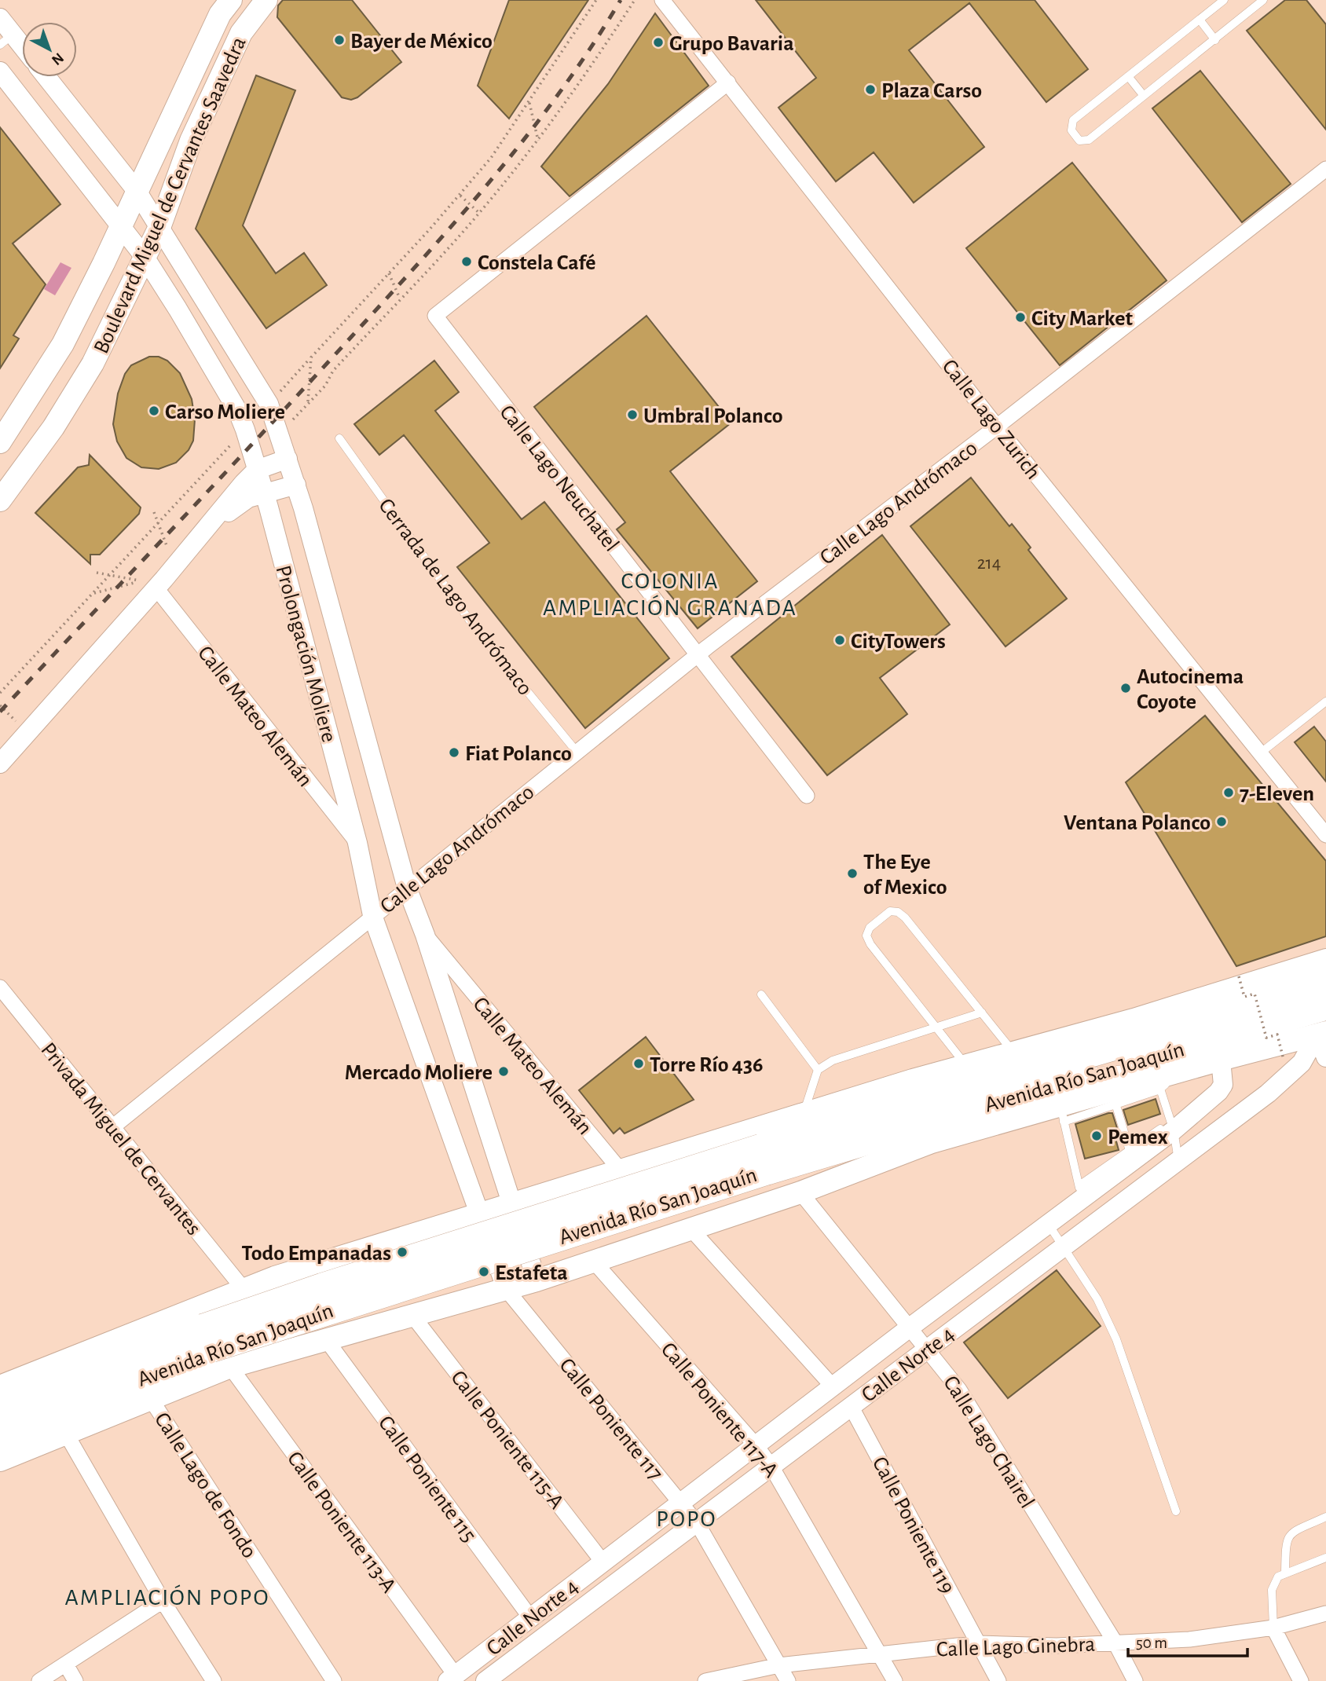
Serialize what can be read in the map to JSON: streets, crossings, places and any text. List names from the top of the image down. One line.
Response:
{"streets":{"highway":["Avenida Río San Joaquín"],"main road":["Boulevard Miguel de Cervantes Saavedra"],"street":["Calle Lago Zurich","Calle Lago Neuchatel","Calle Lago Andrómaco","Prolongación Moliere","Calle Mateo Alemán","Privada Miguel de Cervantes","Calle Norte 4","Calle Poniente 117-A","Calle Poniente 117","Calle Poniente 115-A","Calle Lago Chairel","Calle Poniente 115","Calle Lago de Fondo","Calle Poniente 113-A","Calle Poniente 119","Calle Lago Ginebra"],"lane":["Cerrada de Lago Andrómaco"]},"crossings":[["Boulevard Miguel de Cervantes Saavedra","Prolongación Moliere"],["Calle Lago Zurich","Calle Lago Neuchatel"],["Calle Lago Zurich","Calle Lago Andrómaco"],["Calle Lago Neuchatel","Calle Lago Andrómaco"],["Calle Lago Andrómaco","Cerrada de Lago Andrómaco"],["Calle Lago Andrómaco","Prolongación Moliere"],["Calle Lago Andrómaco","Privada Miguel de Cervantes"],["Prolongación Moliere","Calle Mateo Alemán"],["Prolongación Moliere","Avenida Río San Joaquín"],["Prolongación Moliere","Calle Poniente 117"],["Calle Mateo Alemán","Avenida Río San Joaquín"],["Avenida Río San Joaquín","Privada Miguel de Cervantes"],["Avenida Río San Joaquín","Calle Norte 4"],["Avenida Río San Joaquín","Calle Poniente 117-A"],["Avenida Río San Joaquín","Calle Poniente 117"],["Avenida Río San Joaquín","Calle Poniente 115-A"],["Avenida Río San Joaquín","Calle Lago Chairel"],["Avenida Río San Joaquín","Calle Poniente 115"],["Avenida Río San Joaquín","Calle Lago de Fondo"],["Avenida Río San Joaquín","Calle Poniente 113-A"],["Calle Norte 4","Calle Poniente 117-A"],["Calle Norte 4","Calle Poniente 117"],["Calle Norte 4","Calle Poniente 115-A"],["Calle Norte 4","Calle Lago Chairel"],["Calle Norte 4","Calle Poniente 115"],["Calle Norte 4","Calle Poniente 113-A"],["Calle Norte 4","Calle Poniente 119"],["Calle Poniente 117-A","Calle Lago Ginebra"],["Calle Poniente 117","Calle Lago Ginebra"],["Calle Lago Chairel","Calle Lago Ginebra"],["Calle Poniente 119","Calle Lago Ginebra"]],"districts":["COLONIA AMPLIACIÓN GRANADA","POPO","AMPLIACIÓN POPO"],"places":["Bayer de México","Grupo Bavaria","Plaza Carso","Constela Café","City Market","Carso Moliere","Umbral Polanco","CityTowers","Autocinema Coyote","Fiat Polanco","7-Eleven","Ventana Polanco","The Eye of Mexico","Torre Río 436","Mercado Moliere","Pemex","Todo Empanadas","Estafeta"],"house_numbers":["214"],"scale_bar":"50 m","north":"bottom right"}
